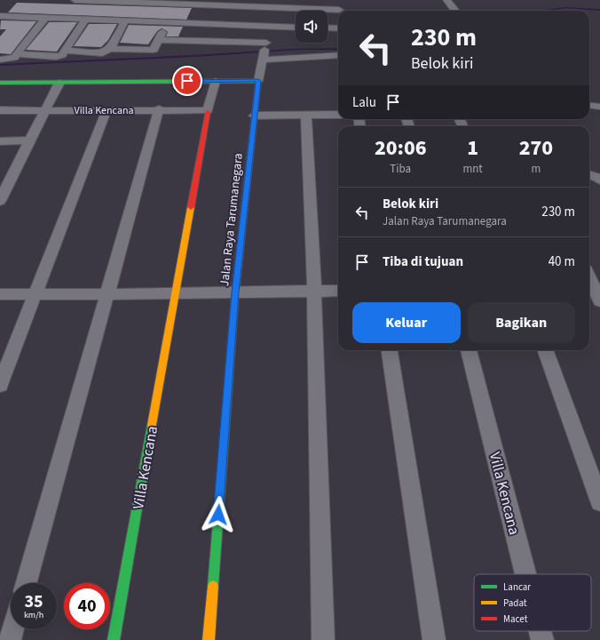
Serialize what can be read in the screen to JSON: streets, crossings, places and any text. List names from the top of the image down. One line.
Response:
{"streets":{"street":["Villa Kencana","Jalan Raya Tarumanegara"]},"legend":["Lancar","Padat","Macet"],"page":{"turn":["230 m","Belok kiri"],"then":"Lalu","eta":["20:06","Tiba","1","mnt","270","m"],"list":[{"name":"Belok kiri","note":"Jalan Raya Tarumanegara","value":"230 m"},{"name":"Tiba di tujuan","value":"40 m"}],"buttons":["Keluar","Bagikan"],"speed":"35 km/h","limit":"40"}}
